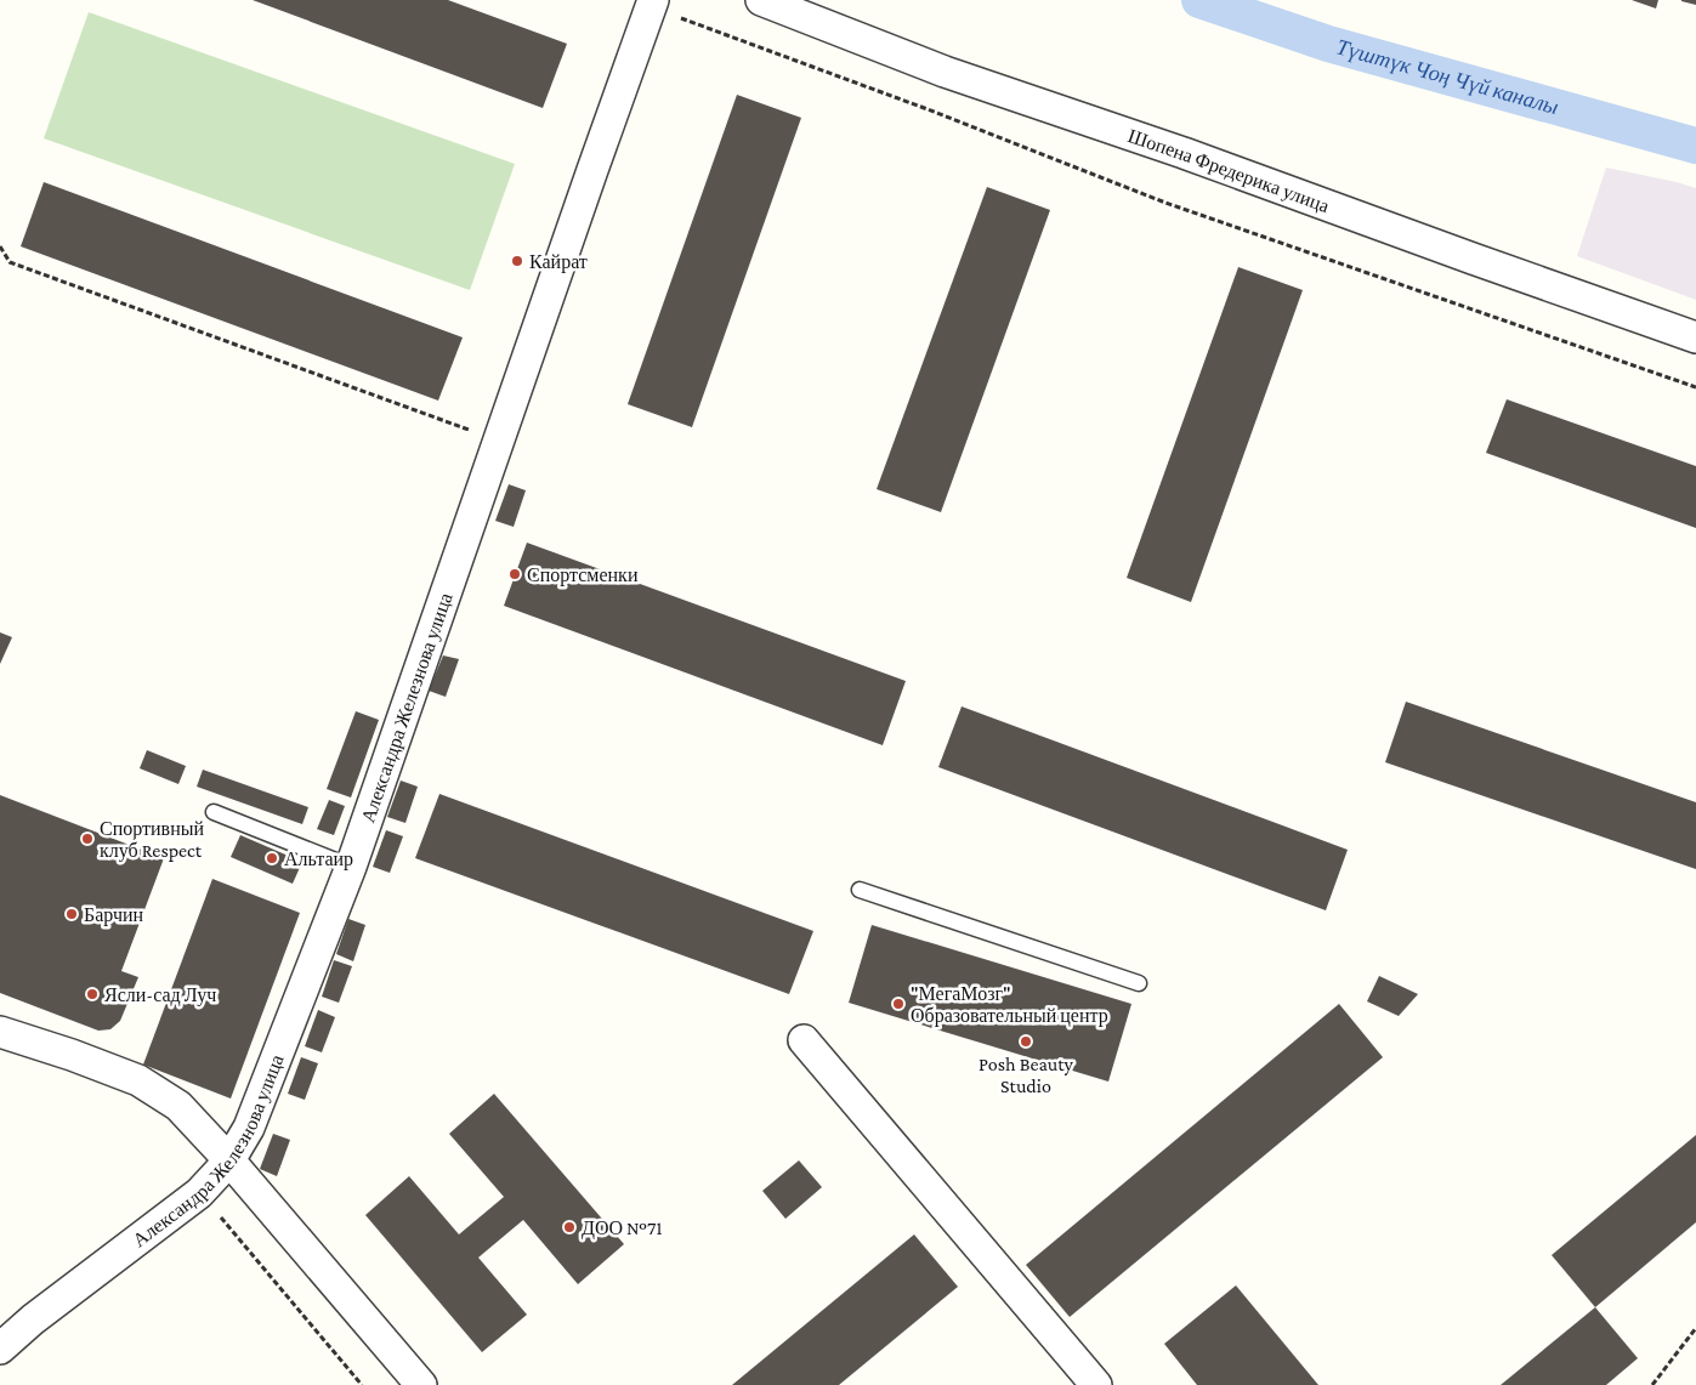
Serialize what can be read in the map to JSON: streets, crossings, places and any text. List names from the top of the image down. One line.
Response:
{"streets":{"street":["Шопена Фредерика улица","Александра Железнова улица"]},"water":["Түштүк Чоң Чүй каналы"],"places":["Кайрат","Спортсменки","Спортивный клуб Respect","Альтаир","Барчин","Ясли-сад Луч","\"МегаМозг\" Образовательный центр","Posh Beauty Studio","ДОО №71"]}
